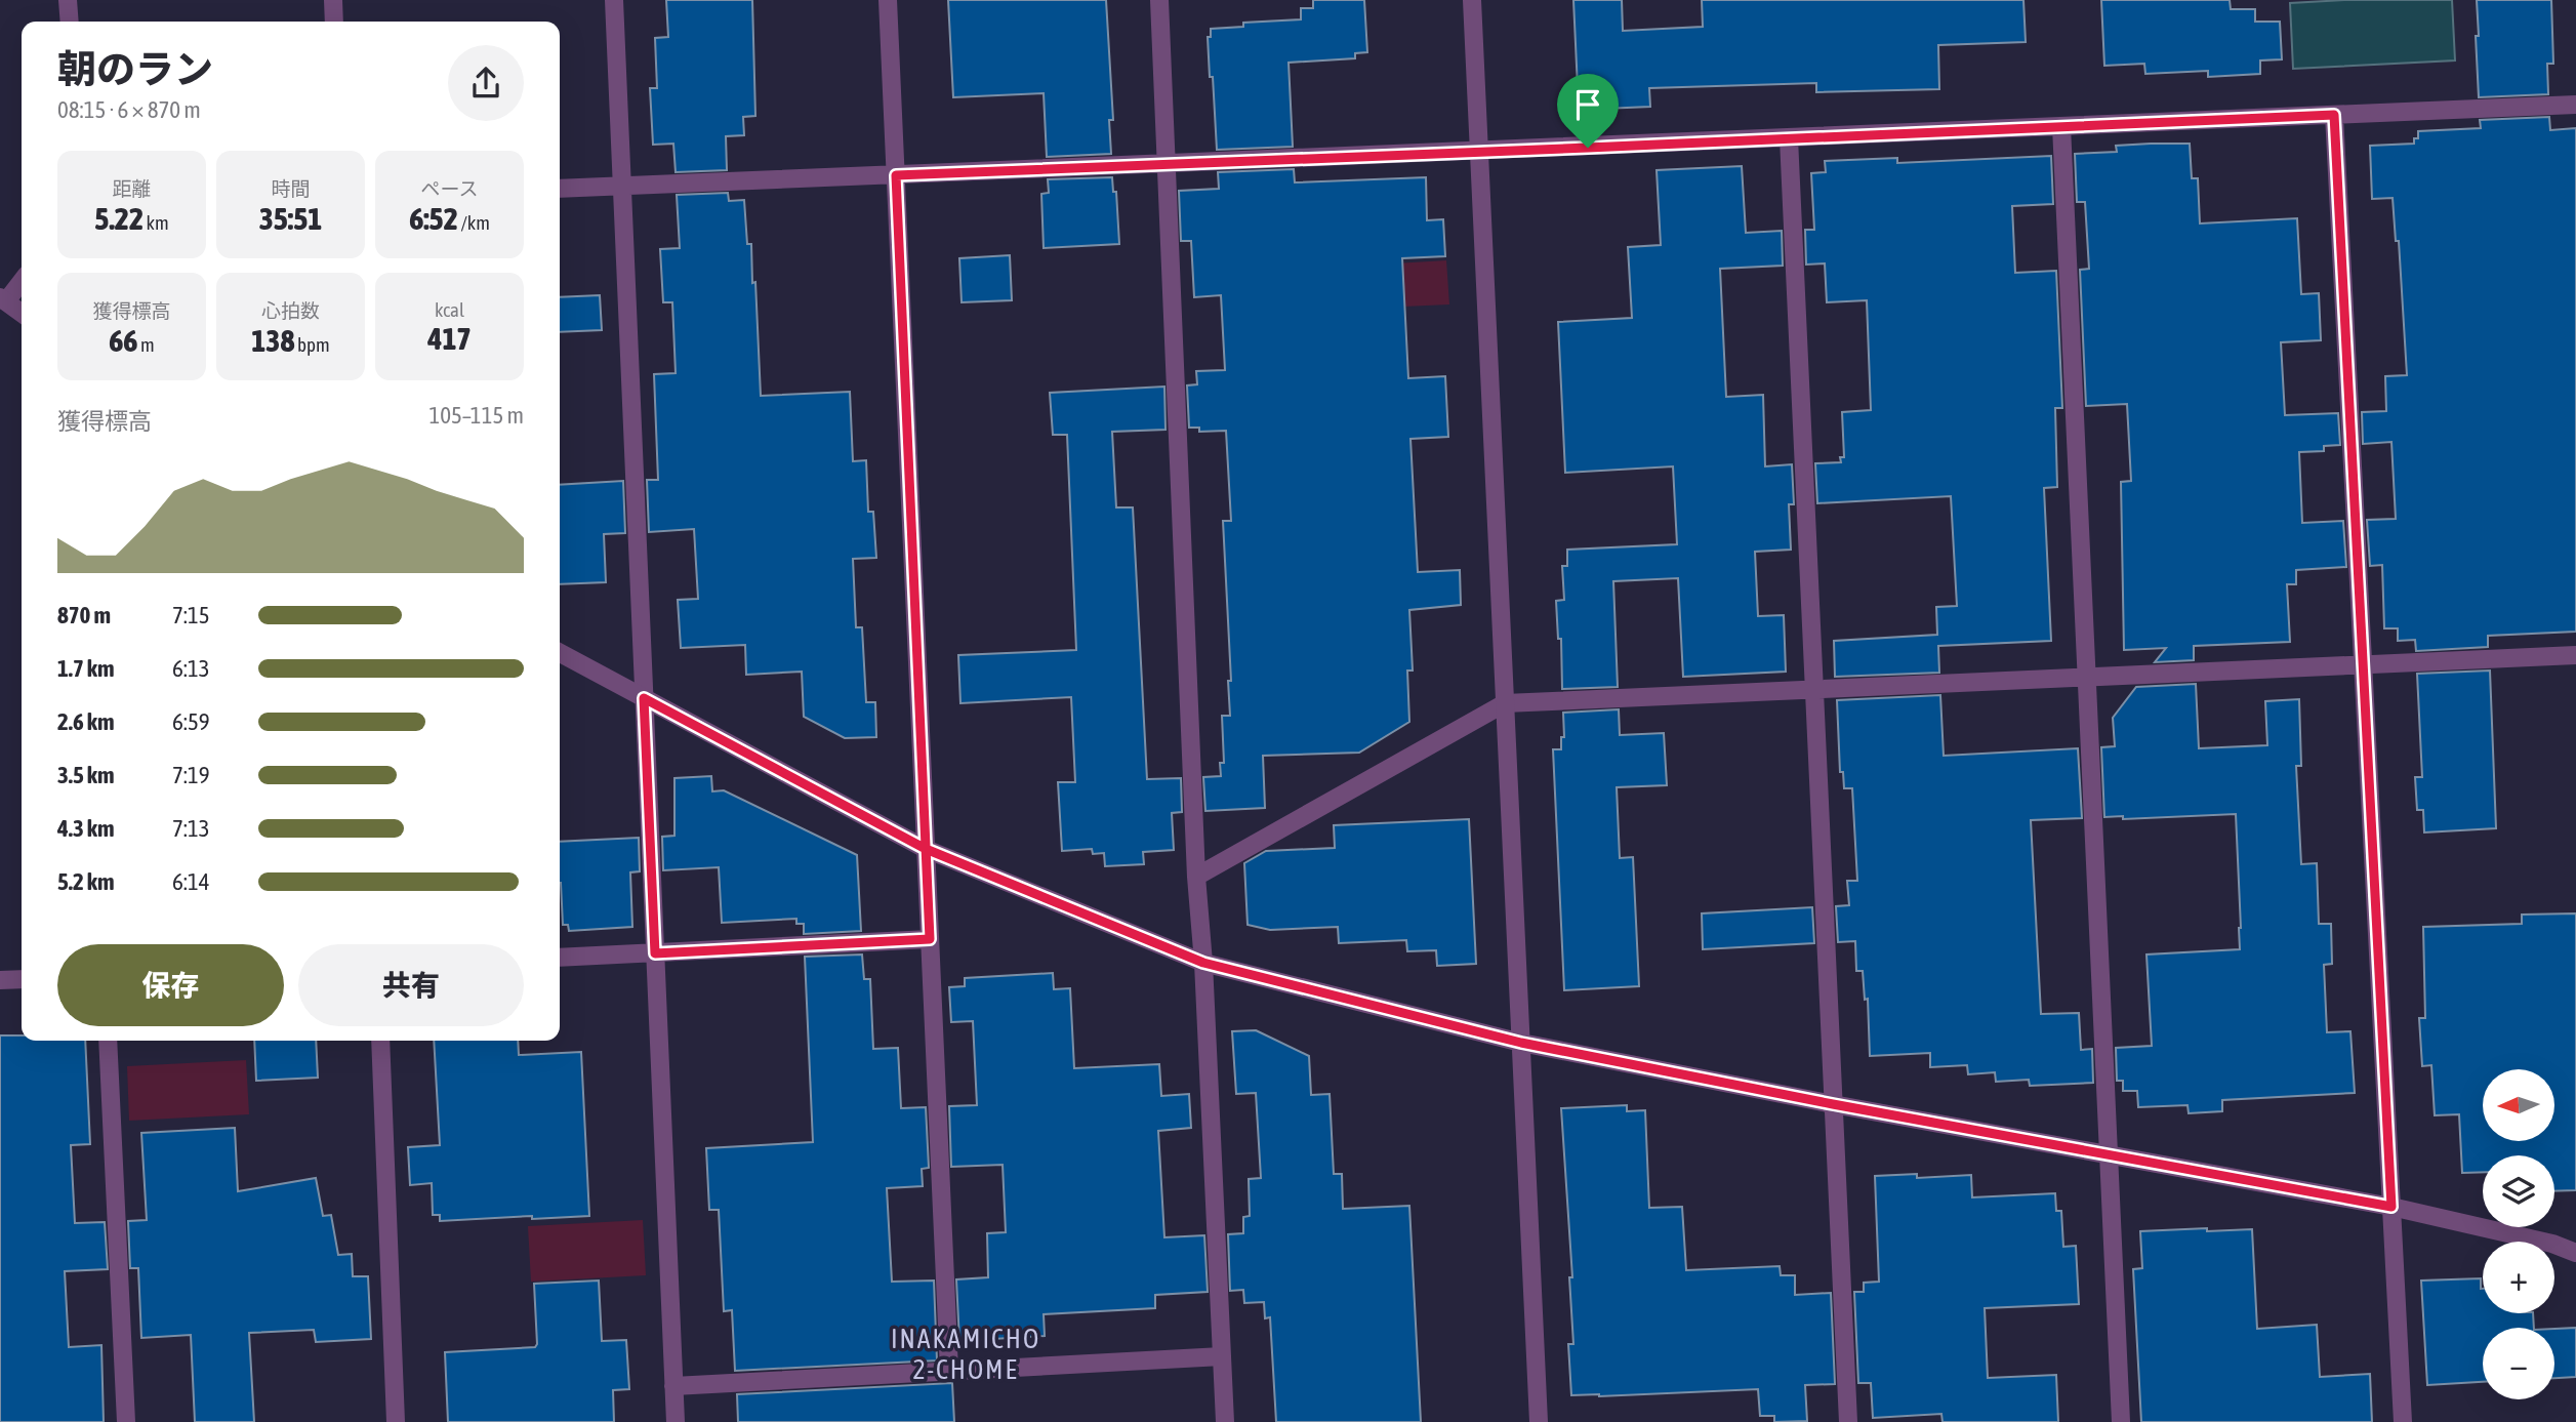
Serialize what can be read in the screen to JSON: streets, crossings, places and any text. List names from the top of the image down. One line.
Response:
{"districts":["INAKAMICHO 2-CHOME"],"north":"left","page":{"heading":["朝のラン","08:15 · 6 × 870 m"],"stats":[["距離","5.22 km"],["時間","35:51"],["ペース","6:52 /km"],["獲得標高","66 m"],["心拍数","138 bpm"],["kcal","417"]],"chart":["獲得標高","105–115 m"],"list":[{"name":"870 m","note":"7:15"},{"name":"1.7 km","note":"6:13"},{"name":"2.6 km","note":"6:59"},{"name":"3.5 km","note":"7:19"},{"name":"4.3 km","note":"7:13"},{"name":"5.2 km","note":"6:14"}],"buttons":["保存","共有"],"map_buttons":["+","−"]}}
